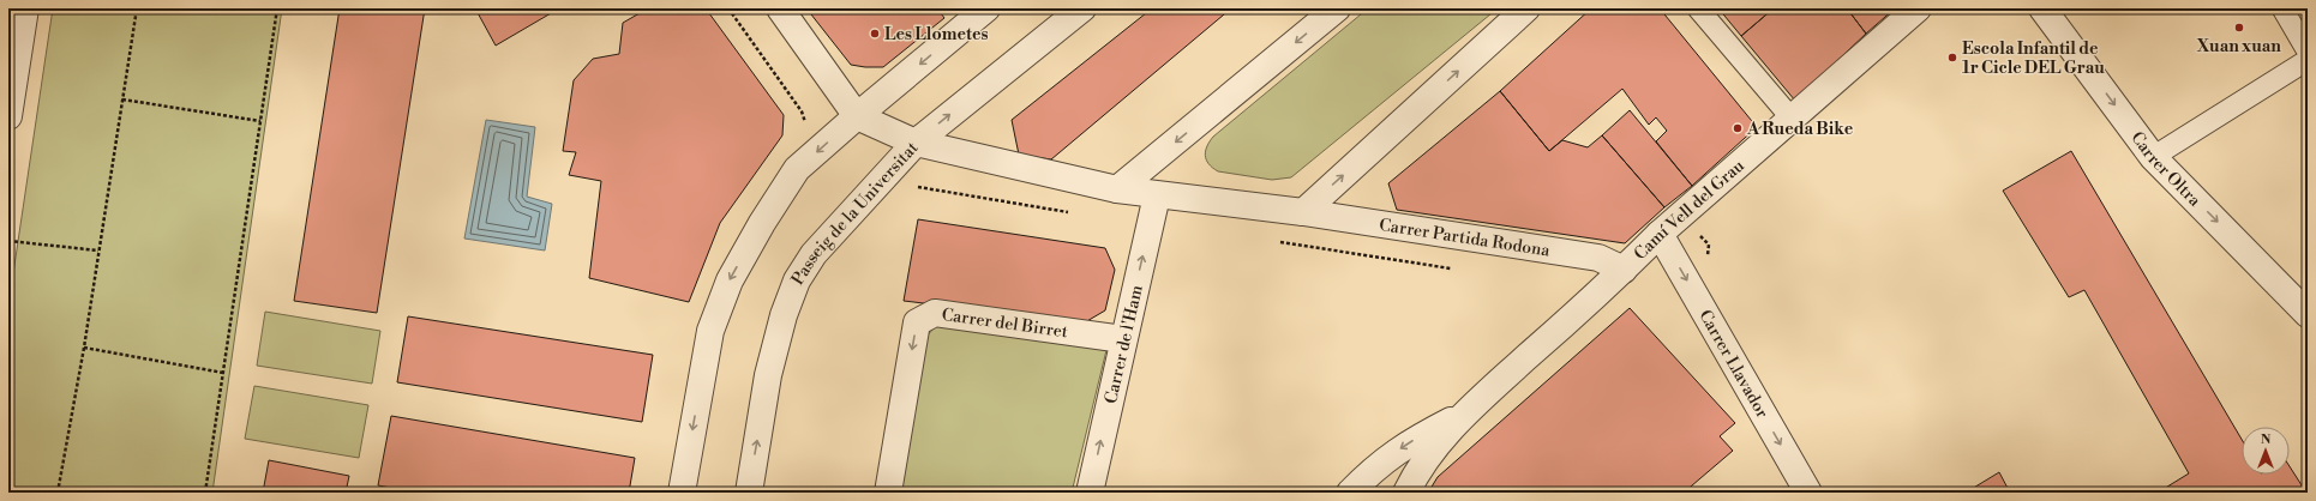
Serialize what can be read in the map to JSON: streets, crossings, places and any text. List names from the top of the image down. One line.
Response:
{"streets":{"street":["Carrer Oltra","Camí Vell del Grau","Passeig de la Universitat","Carrer Partida Rodona","Carrer del Birret","Carrer de l'Ham","Carrer Llavador"]},"crossings":[["Camí Vell del Grau","Carrer Partida Rodona"],["Camí Vell del Grau","Carrer Llavador"],["Passeig de la Universitat","Carrer Partida Rodona"],["Carrer Partida Rodona","Carrer de l'Ham"],["Carrer del Birret","Carrer de l'Ham"]],"one_way":["Carrer Oltra","Carrer de l'Ham","Carrer Llavador"],"places":["Xuan xuan","Les Llometes","Escola Infantil de 1r Cicle DEL Grau","A Rueda Bike"],"north":"top"}
